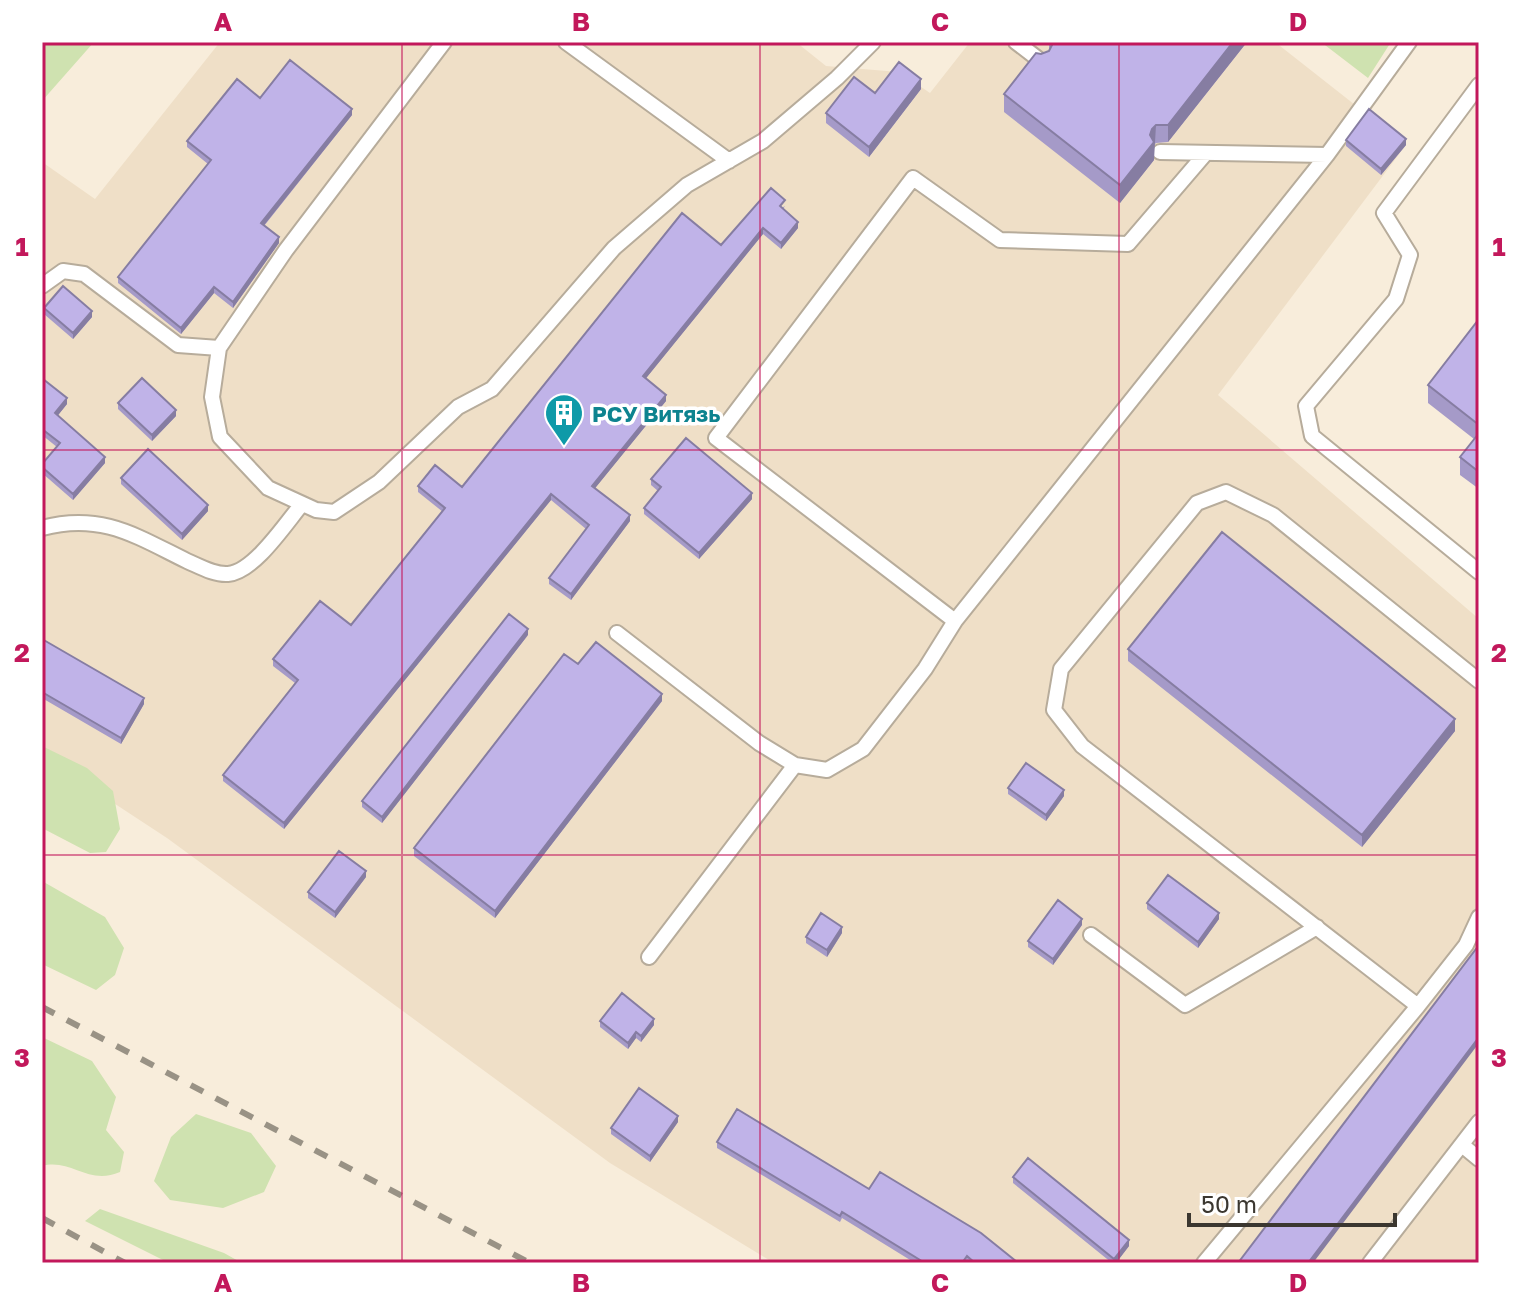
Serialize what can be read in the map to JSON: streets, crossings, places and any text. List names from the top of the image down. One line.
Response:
{"places":{"building":["РСУ Витязь"]},"scale_bar":"50 m","grid":{"columns":["A","B","C","D"],"rows":["1","2","3"]}}
